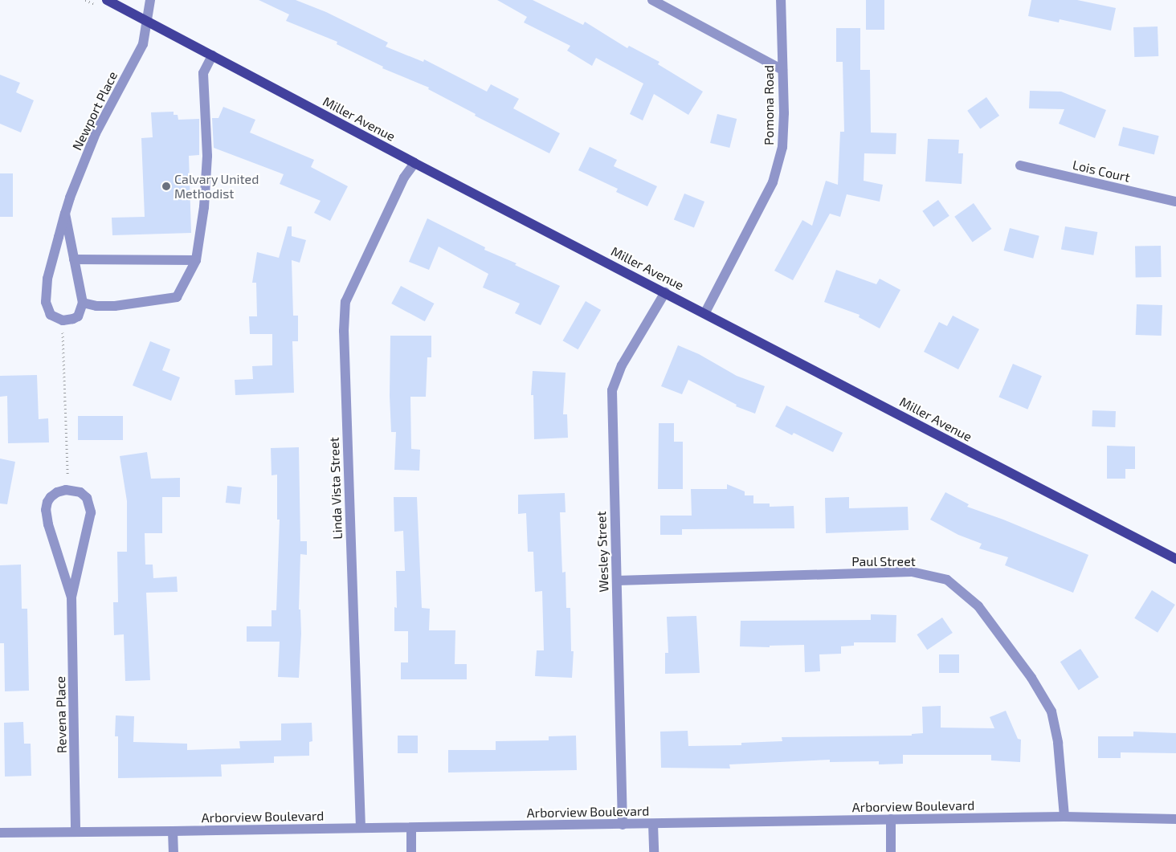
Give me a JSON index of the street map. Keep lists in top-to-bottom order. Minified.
{"streets":{"main road":["Miller Avenue"],"street":["Pomona Road","Newport Place","Lois Court","Linda Vista Street","Wesley Street","Paul Street","Revena Place","Arborview Boulevard"]},"crossings":[["Pomona Road","Miller Avenue"],["Newport Place","Miller Avenue"],["Miller Avenue","Linda Vista Street"],["Miller Avenue","Wesley Street"],["Linda Vista Street","Arborview Boulevard"],["Wesley Street","Paul Street"],["Wesley Street","Arborview Boulevard"],["Paul Street","Arborview Boulevard"],["Revena Place","Arborview Boulevard"]],"places":["Calvary United Methodist"]}
